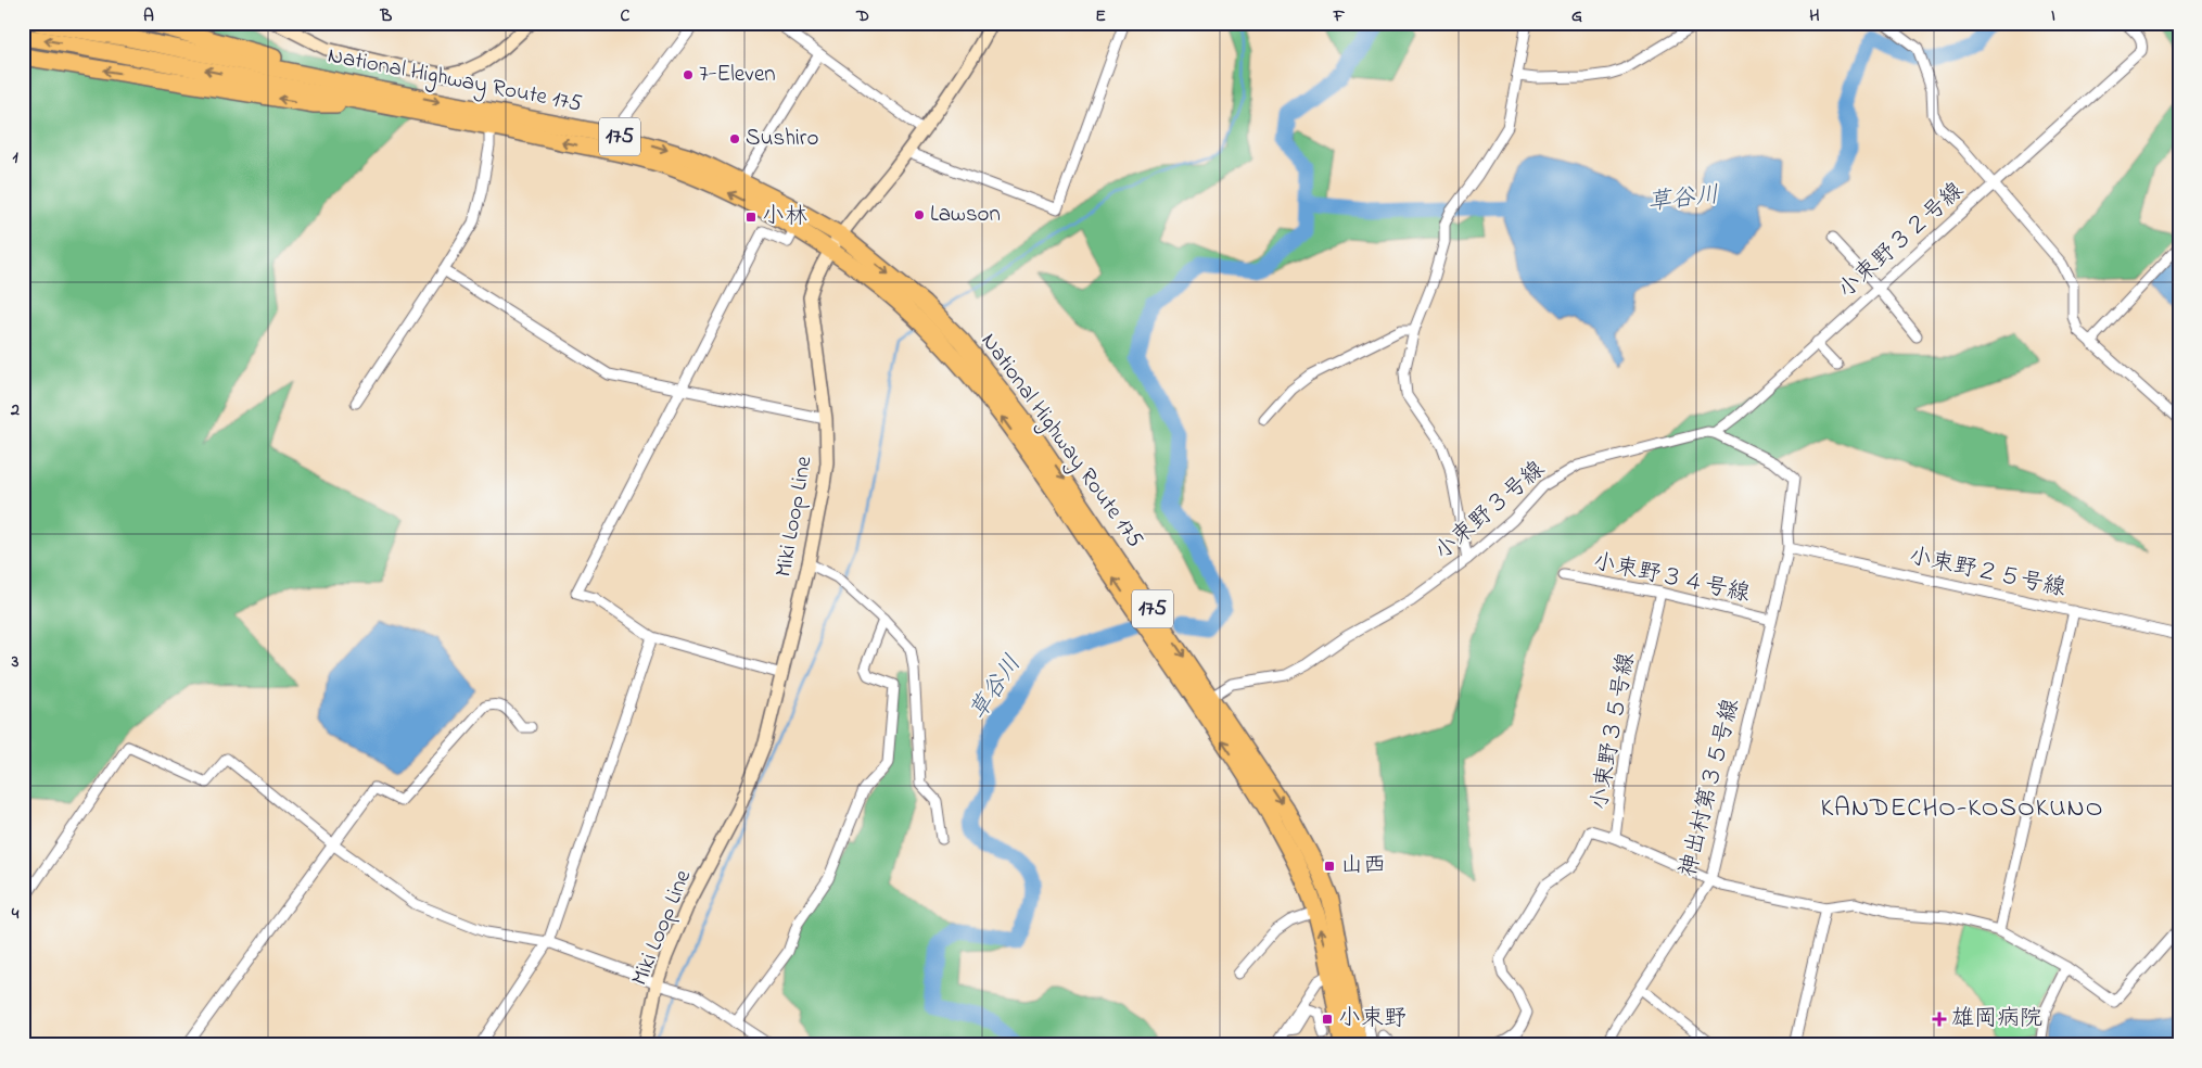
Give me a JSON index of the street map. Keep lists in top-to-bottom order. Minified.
{"streets":{"highway":["National Highway Route 175","175"],"main road":["Miki Loop Line"],"street":["小束野３２号線","小束野３号線","小束野２５号線","小束野３４号線","小束野３５号線","神出村第３５号線"]},"crossings":[["National Highway Route 175","小束野３号線"],["National Highway Route 175","Miki Loop Line"],["小束野３２号線","小束野３号線"],["小束野２５号線","神出村第３５号線"],["小束野３４号線","小束野３５号線"],["小束野３４号線","神出村第３５号線"],["小束野３５号線","神出村第３５号線"]],"districts":["KANDECHO-KOSOKUNO"],"water":["草谷川"],"places":{"other":["7-Eleven","Sushiro","Lawson"],"transit":["小林","山西","小束野"],"health":["雄岡病院"]},"grid":{"columns":["A","B","C","D","E","F","G","H","I"],"rows":["1","2","3","4"]}}
